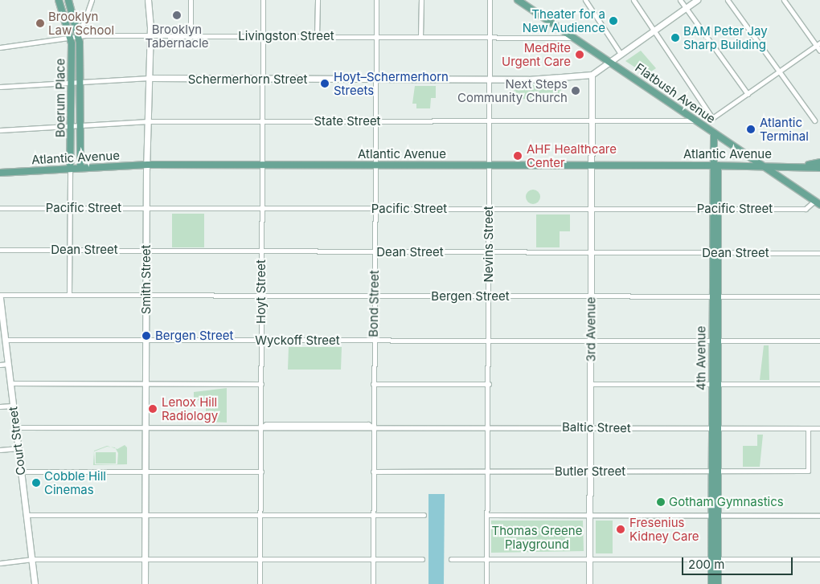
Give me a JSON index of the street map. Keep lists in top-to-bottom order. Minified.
{"streets":{"main road":["Schermerhorn Street","Flatbush Avenue","Boerum Place","Atlantic Avenue","Smith Street","3rd Avenue","4th Avenue","Court Street"],"street":["Livingston Street","State Street","Pacific Street","Nevins Street","Dean Street","Hoyt Street","Bergen Street","Bond Street","Wyckoff Street","Baltic Street","Butler Street"]},"crossings":[["Livingston Street","Flatbush Avenue"],["Livingston Street","Boerum Place"],["Livingston Street","Nevins Street"],["Livingston Street","Smith Street"],["Livingston Street","Hoyt Street"],["Livingston Street","Bond Street"],["Schermerhorn Street","Boerum Place"],["Schermerhorn Street","Nevins Street"],["Schermerhorn Street","Smith Street"],["Schermerhorn Street","Hoyt Street"],["Schermerhorn Street","Bond Street"],["Schermerhorn Street","3rd Avenue"],["Flatbush Avenue","State Street"],["Flatbush Avenue","Atlantic Avenue"],["Flatbush Avenue","Pacific Street"],["Flatbush Avenue","4th Avenue"],["Boerum Place","State Street"],["Boerum Place","Atlantic Avenue"],["Boerum Place","Pacific Street"],["Boerum Place","Dean Street"],["Boerum Place","Bergen Street"],["State Street","Nevins Street"],["State Street","Smith Street"],["State Street","Hoyt Street"],["State Street","Bond Street"],["State Street","3rd Avenue"],["Atlantic Avenue","Nevins Street"],["Atlantic Avenue","Smith Street"],["Atlantic Avenue","Hoyt Street"],["Atlantic Avenue","Bond Street"],["Atlantic Avenue","3rd Avenue"],["Atlantic Avenue","4th Avenue"],["Pacific Street","Nevins Street"],["Pacific Street","Smith Street"],["Pacific Street","Hoyt Street"],["Pacific Street","Bond Street"],["Pacific Street","3rd Avenue"],["Pacific Street","4th Avenue"],["Nevins Street","Dean Street"],["Nevins Street","Bergen Street"],["Nevins Street","Wyckoff Street"],["Nevins Street","Baltic Street"],["Nevins Street","Butler Street"],["Dean Street","Smith Street"],["Dean Street","Hoyt Street"],["Dean Street","Bond Street"],["Dean Street","3rd Avenue"],["Dean Street","4th Avenue"],["Smith Street","Bergen Street"],["Smith Street","Wyckoff Street"],["Smith Street","Baltic Street"],["Hoyt Street","Bergen Street"],["Hoyt Street","Wyckoff Street"],["Hoyt Street","Baltic Street"],["Bergen Street","Bond Street"],["Bergen Street","3rd Avenue"],["Bergen Street","4th Avenue"],["Bond Street","Wyckoff Street"],["Bond Street","Baltic Street"],["Bond Street","Butler Street"],["3rd Avenue","Wyckoff Street"],["3rd Avenue","Baltic Street"],["3rd Avenue","Butler Street"],["Wyckoff Street","4th Avenue"],["Wyckoff Street","Court Street"],["4th Avenue","Baltic Street"],["4th Avenue","Butler Street"],["Baltic Street","Court Street"],["Baltic Street","Butler Street"]],"parks":["Thomas Greene Playground"],"places":["Brooklyn Tabernacle","Theater for a New Audience","Brooklyn Law School","BAM Peter Jay Sharp Building","MedRite Urgent Care","Hoyt–Schermerhorn Streets","Next Steps Community Church","Atlantic Terminal","AHF Healthcare Center","Bergen Street","Lenox Hill Radiology","Cobble Hill Cinemas","Gotham Gymnastics","Fresenius Kidney Care"],"scale_bar":"200 m"}
